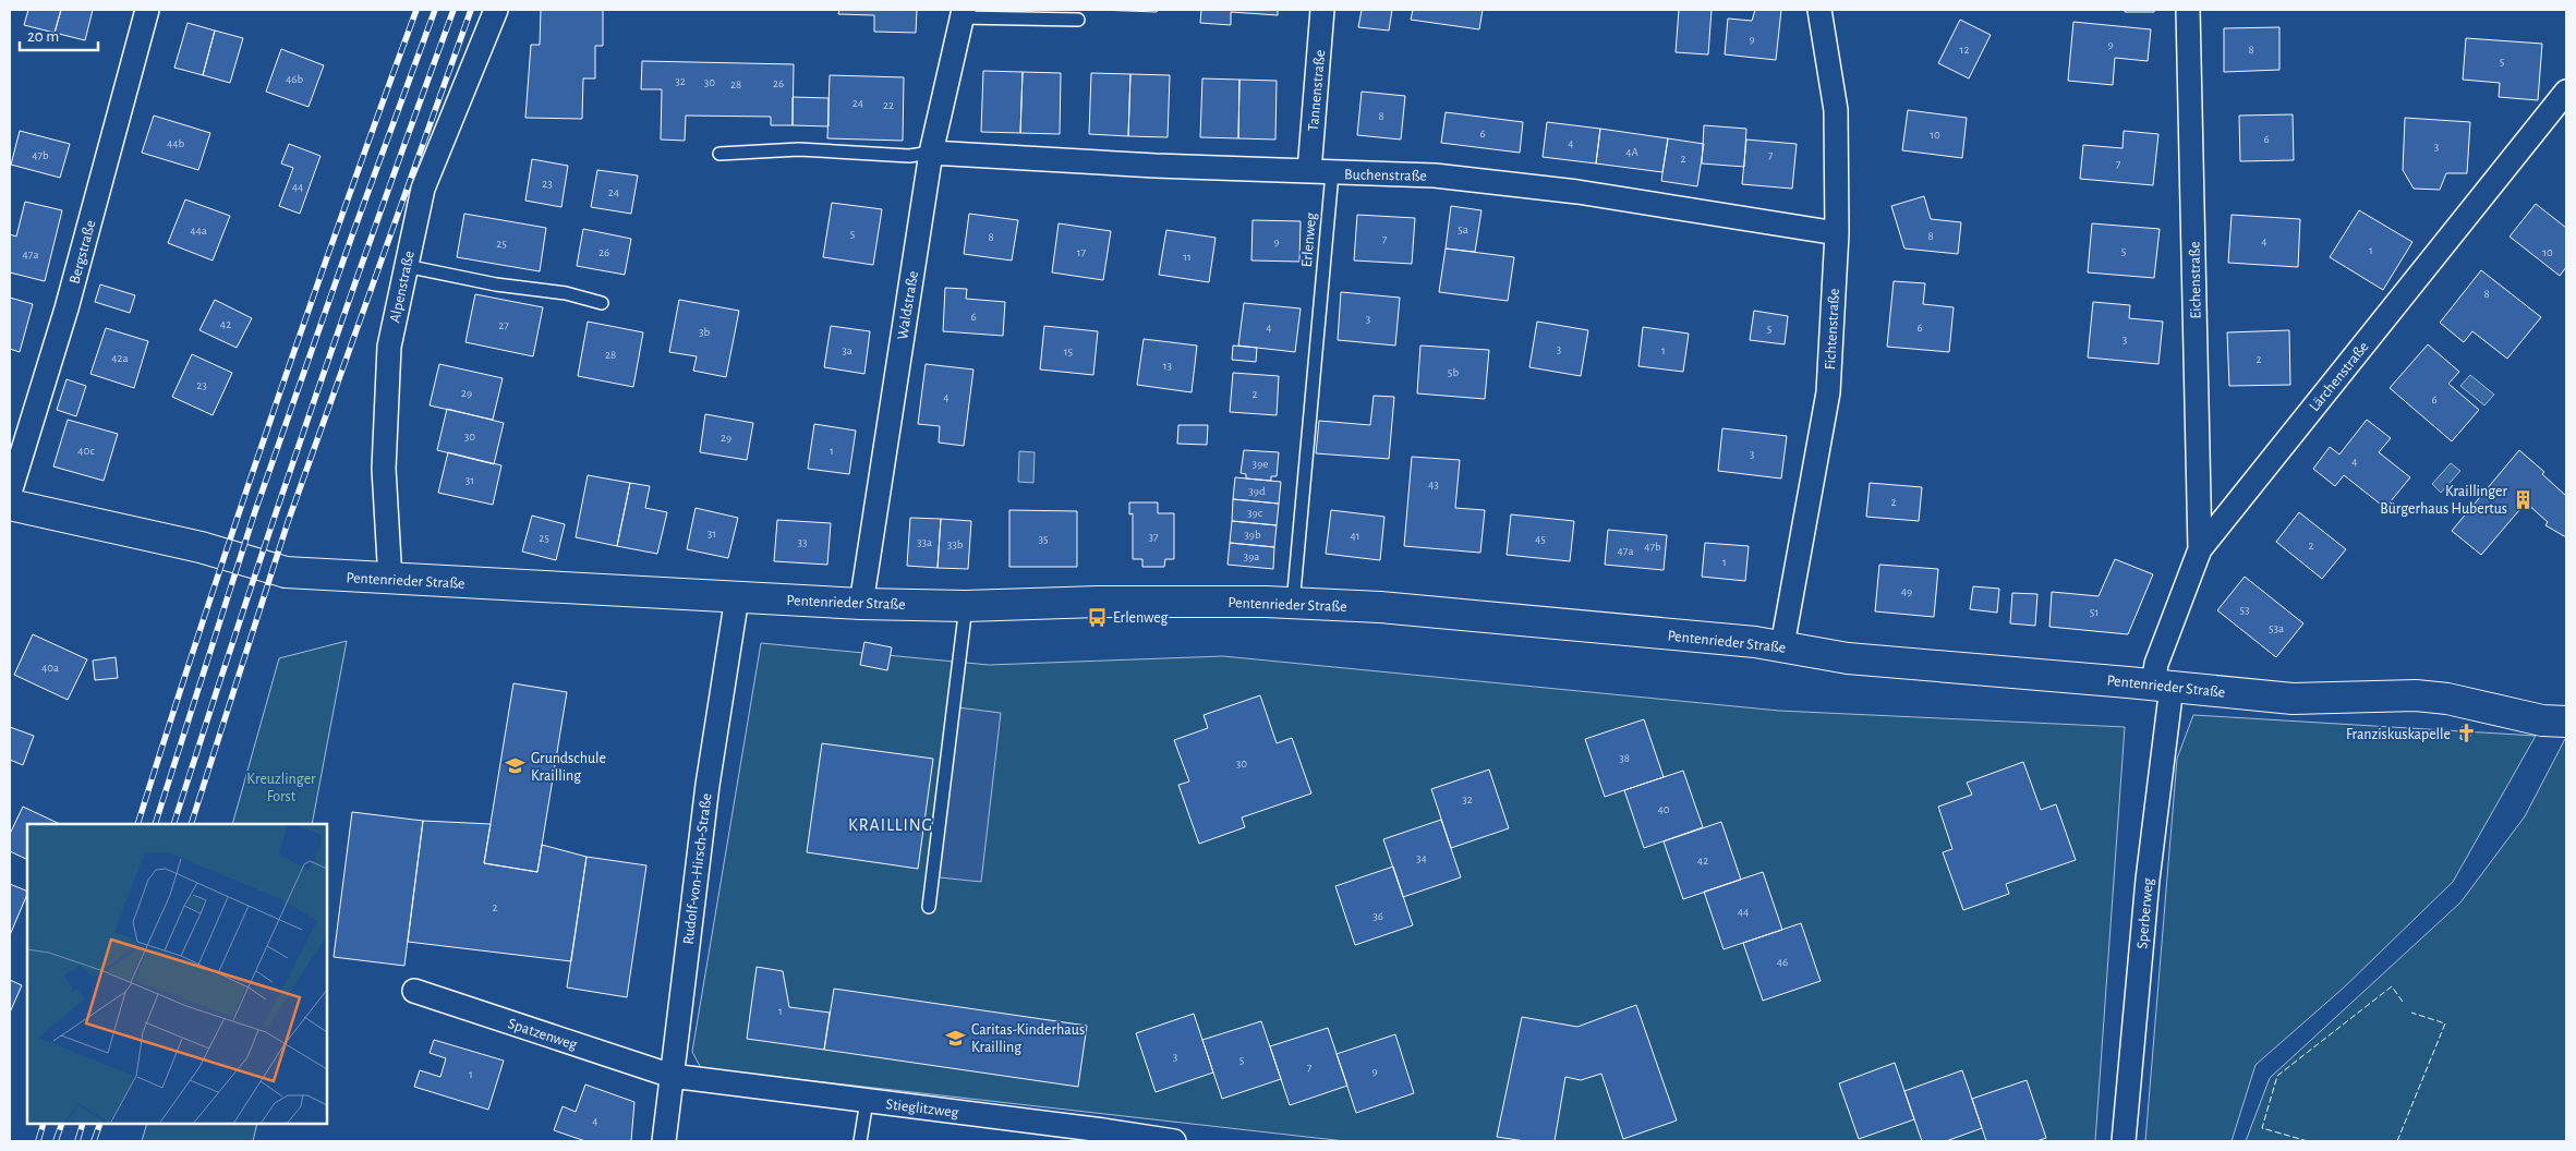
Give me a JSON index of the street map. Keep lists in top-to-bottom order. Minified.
{"streets":{"street":["Tannenstraße","Buchenstraße","Bergstraße","Eichenstraße","Alpenstraße","Waldstraße","Fichtenstraße","Lärchenstraße","Pentenrieder Straße","Rudolf-von-Hirsch-Straße","Sperberweg","Spatzenweg","Stieglitzweg"],"lane":["Erlenweg"]},"crossings":[["Tannenstraße","Buchenstraße"],["Buchenstraße","Erlenweg"],["Buchenstraße","Waldstraße"],["Buchenstraße","Fichtenstraße"],["Erlenweg","Pentenrieder Straße"],["Eichenstraße","Lärchenstraße"],["Alpenstraße","Pentenrieder Straße"],["Waldstraße","Pentenrieder Straße"],["Fichtenstraße","Pentenrieder Straße"],["Lärchenstraße","Pentenrieder Straße"],["Lärchenstraße","Sperberweg"],["Pentenrieder Straße","Rudolf-von-Hirsch-Straße"],["Pentenrieder Straße","Sperberweg"],["Rudolf-von-Hirsch-Straße","Spatzenweg"],["Rudolf-von-Hirsch-Straße","Stieglitzweg"],["Spatzenweg","Stieglitzweg"]],"districts":["KRAILLING"],"parks":["Kreuzlinger Forst"],"places":{"building":["Kraillinger Bürgerhaus Hubertus"],"bus stop":["Erlenweg"],"church":["Franziskuskapelle"],"school or university":["Grundschule Krailling","Caritas-Kinderhaus Krailling"]},"house_numbers":["9","9","12","8","5","46b","32","30","26","28","24","22","8","6","10","6","44b","4","3","4A","47b","7","2","7","23","44","24","5a","44a","5","8","8","7","9","4","25","1","5","26","17","10","47a","11","8","6","3","42","27","4","6","5","3b","3","3","3a","1","15","28","42a","2","13","5b","23","29","2","4","6","30","29","40c","1","3","4","39e","31","43","39d","2","39c","31","39b","41","37","25","35","45","33","33a","33b","2","47b","47a","39a","1","49","53","51","53a","40a","38","30","32","40","34","42","2","44","36","46","1","3","5","7","9","1","4"],"scale_bar":"20 m"}
